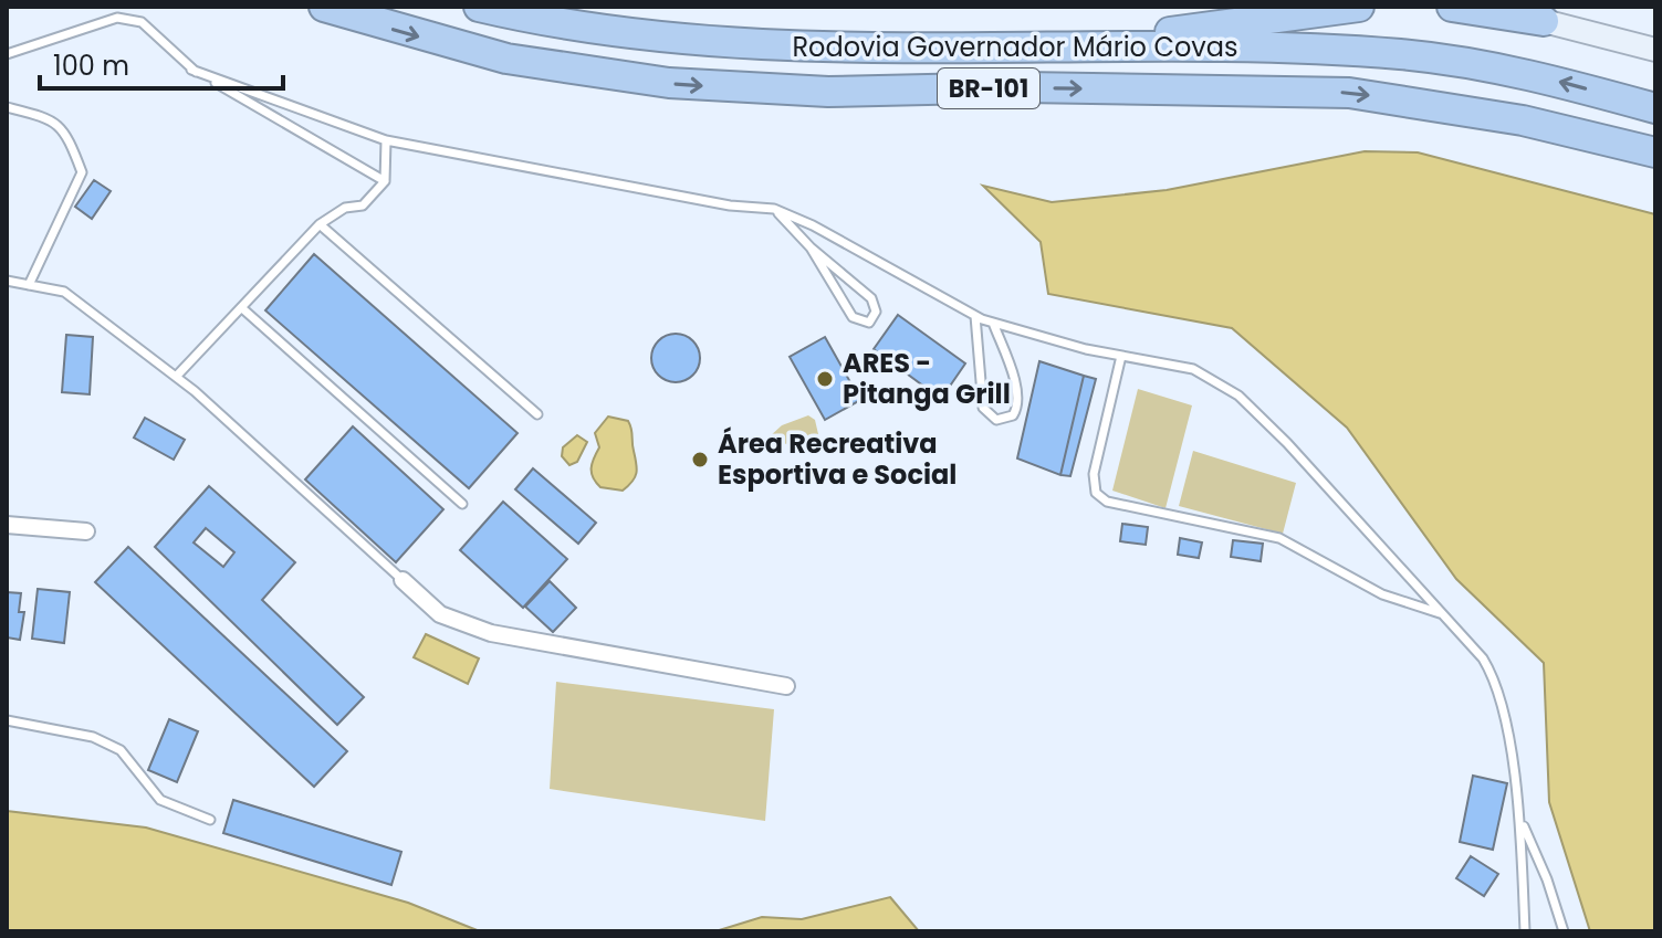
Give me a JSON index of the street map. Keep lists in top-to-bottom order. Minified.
{"streets":{"highway":["Rodovia Governador Mário Covas","BR-101"]},"places":["ARES - Pitanga Grill","Área Recreativa Esportiva e Social"],"scale_bar":"100 m"}
